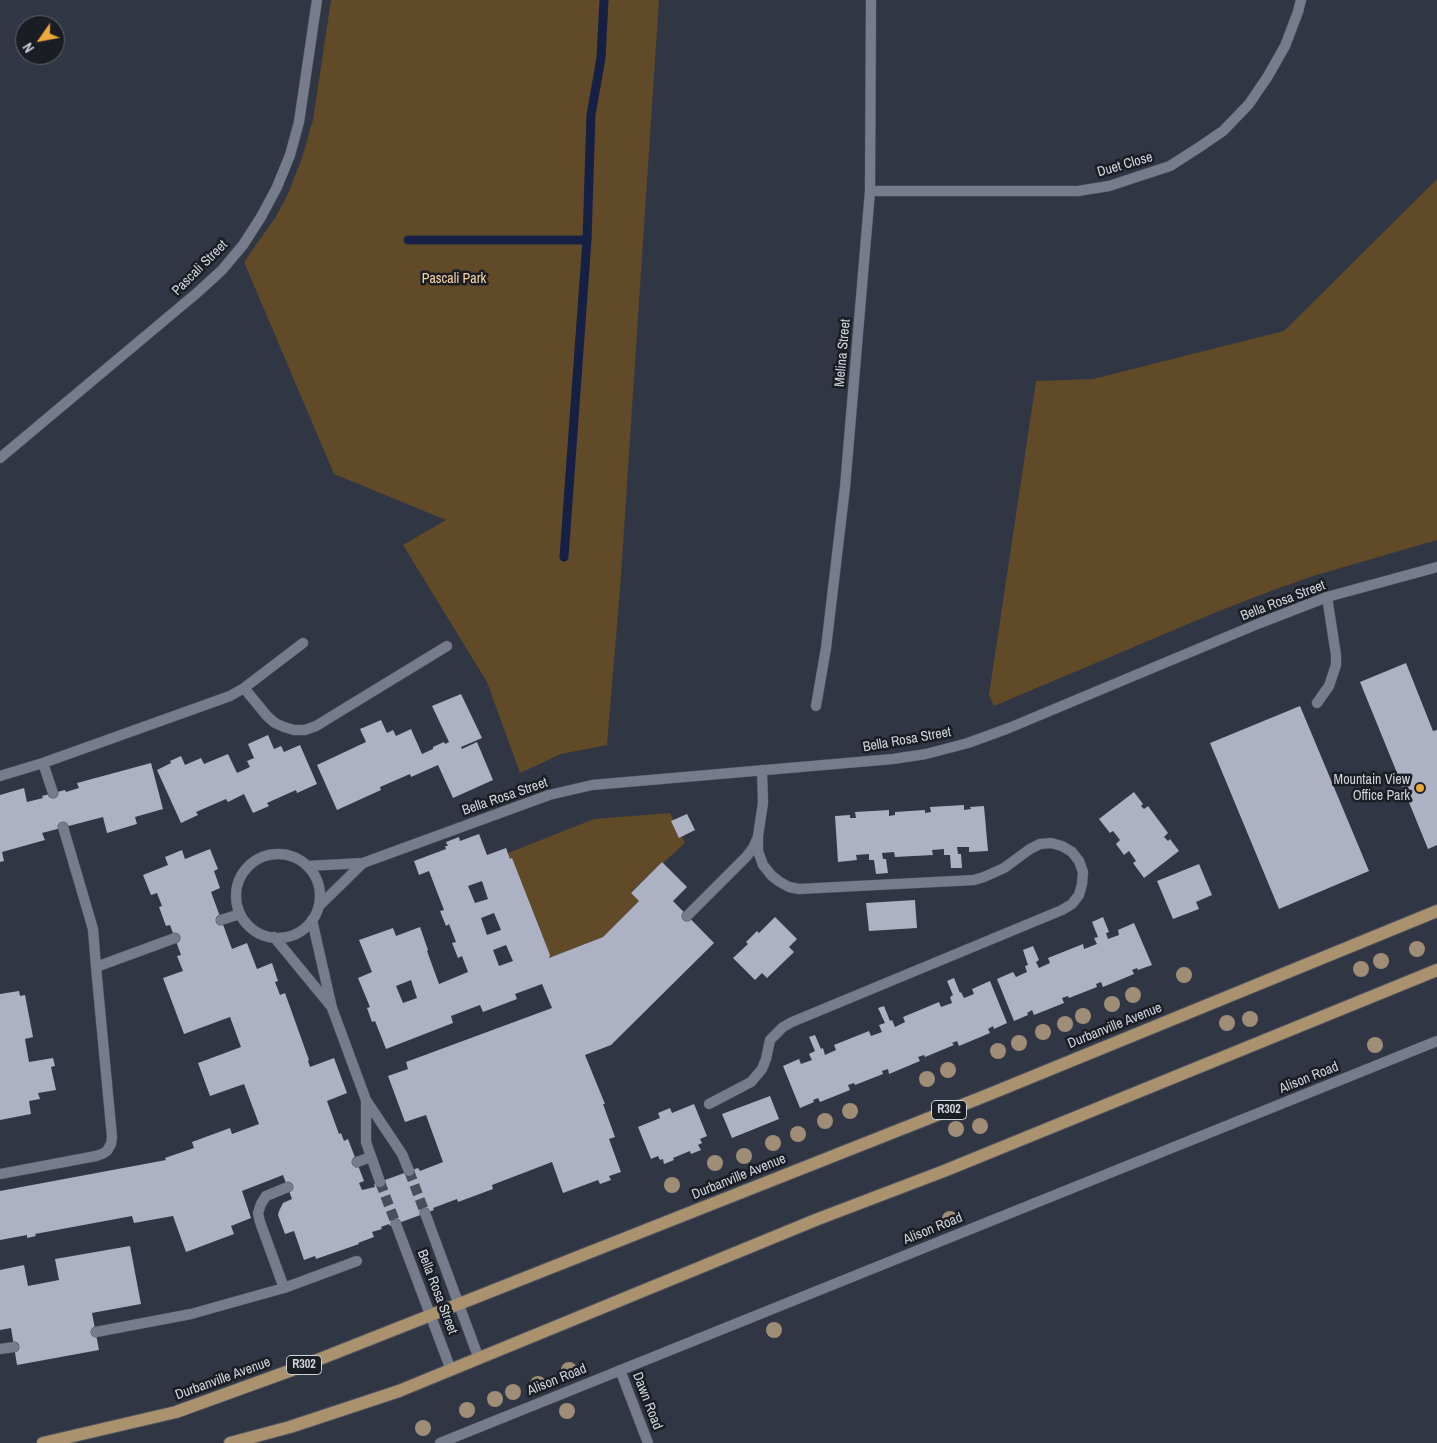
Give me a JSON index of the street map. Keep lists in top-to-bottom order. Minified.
{"streets":{"main road":["Durbanville Avenue","R302"],"street":["Duet Close","Pascali Street","Melina Street","Bella Rosa Street","Alison Road","Dawn Road"]},"crossings":[["Duet Close","Melina Street"],["Bella Rosa Street","Durbanville Avenue"],["Alison Road","Dawn Road"]],"parks":["Pascali Park"],"places":["Mountain View Office Park"],"north":"bottom left"}
